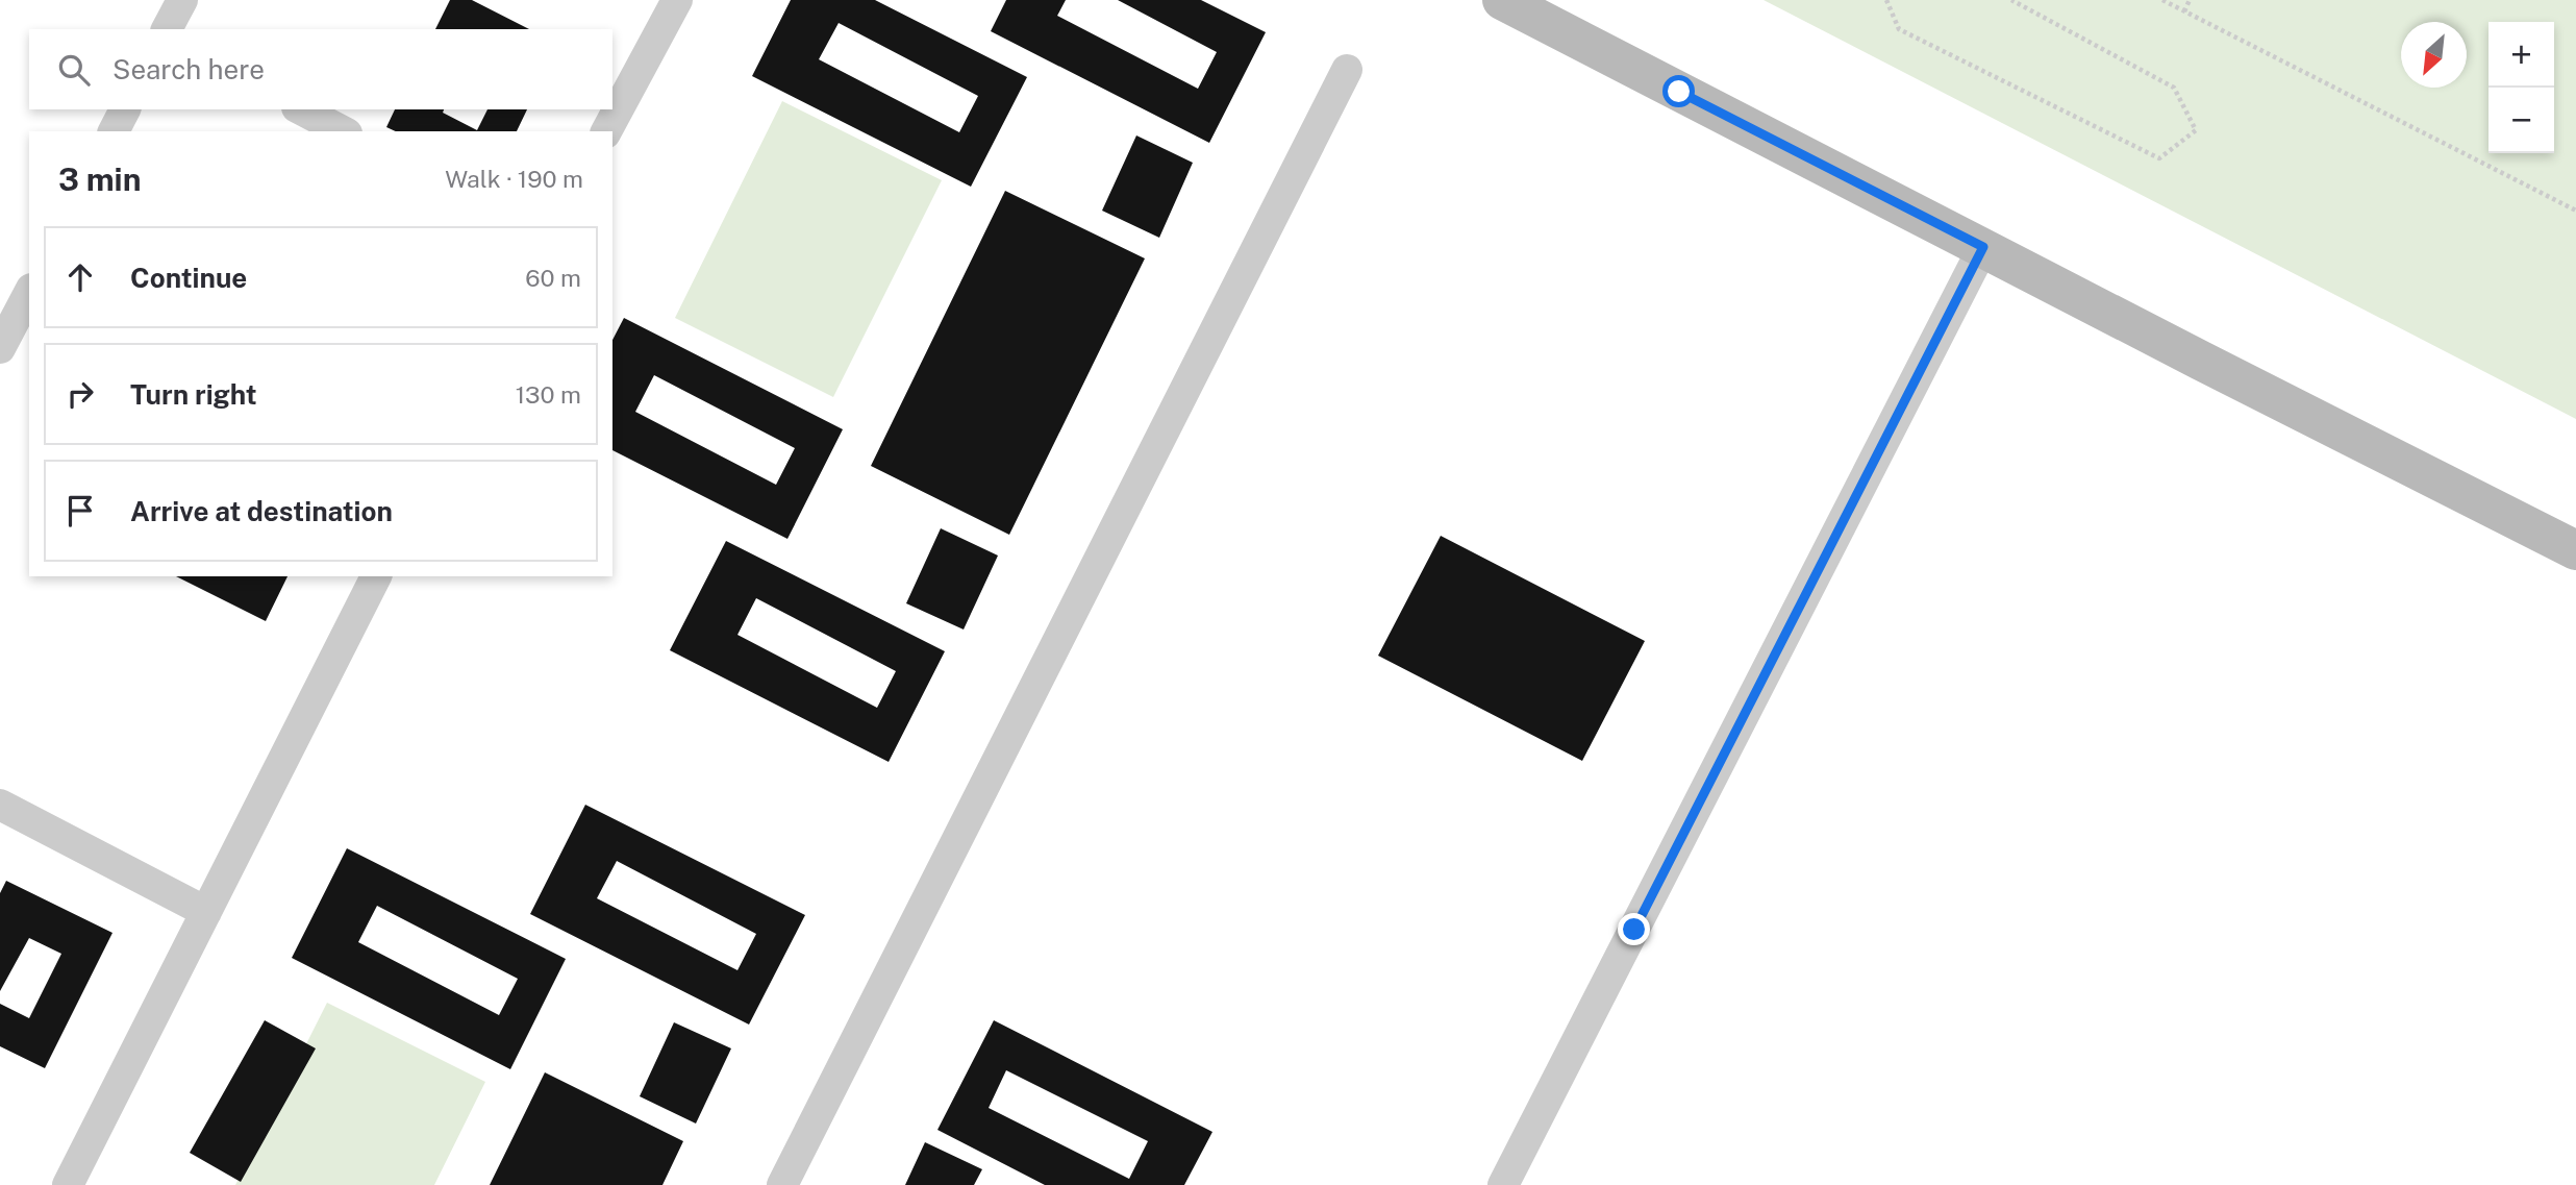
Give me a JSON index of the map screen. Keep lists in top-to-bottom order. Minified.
{"north":"bottom left","page":{"map_buttons":["+","−"],"search":"Search here","heading":["3 min","Walk · 190 m"],"list":[["Continue","60 m"],["Turn right","130 m"],"Arrive at destination"]}}
